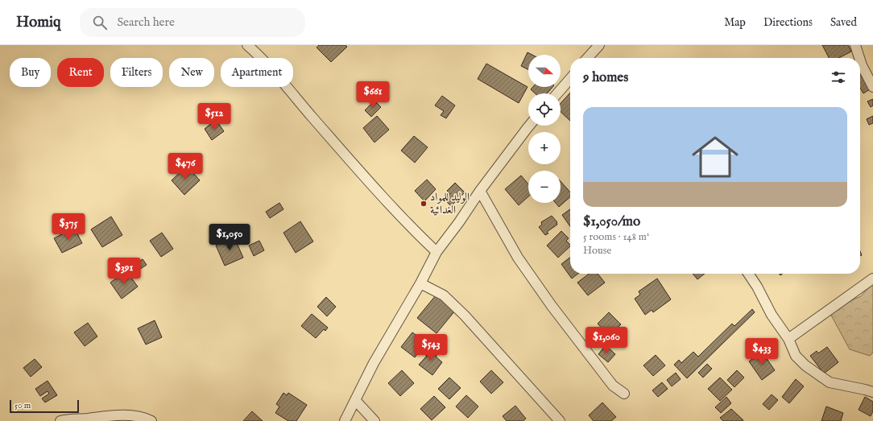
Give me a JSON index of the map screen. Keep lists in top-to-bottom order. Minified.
{"places":["الوليد للمواد الغدائية"],"scale_bar":"50 m","north":"right","page":{"header":"Homiq","search":"Search here","nav":["Map","Directions","Saved"],"map_buttons":["+","−"],"chip":["Buy","Rent","Filters","New","Apartment"],"heading":"9 homes","price":["$661","$512","$476","$375","$1,050","$391","$1,060","$543","$433"],"list":[{"name":"$1,050/mo","note":"5 rooms · 148 m² · House"}],"scale":"50 m"}}
